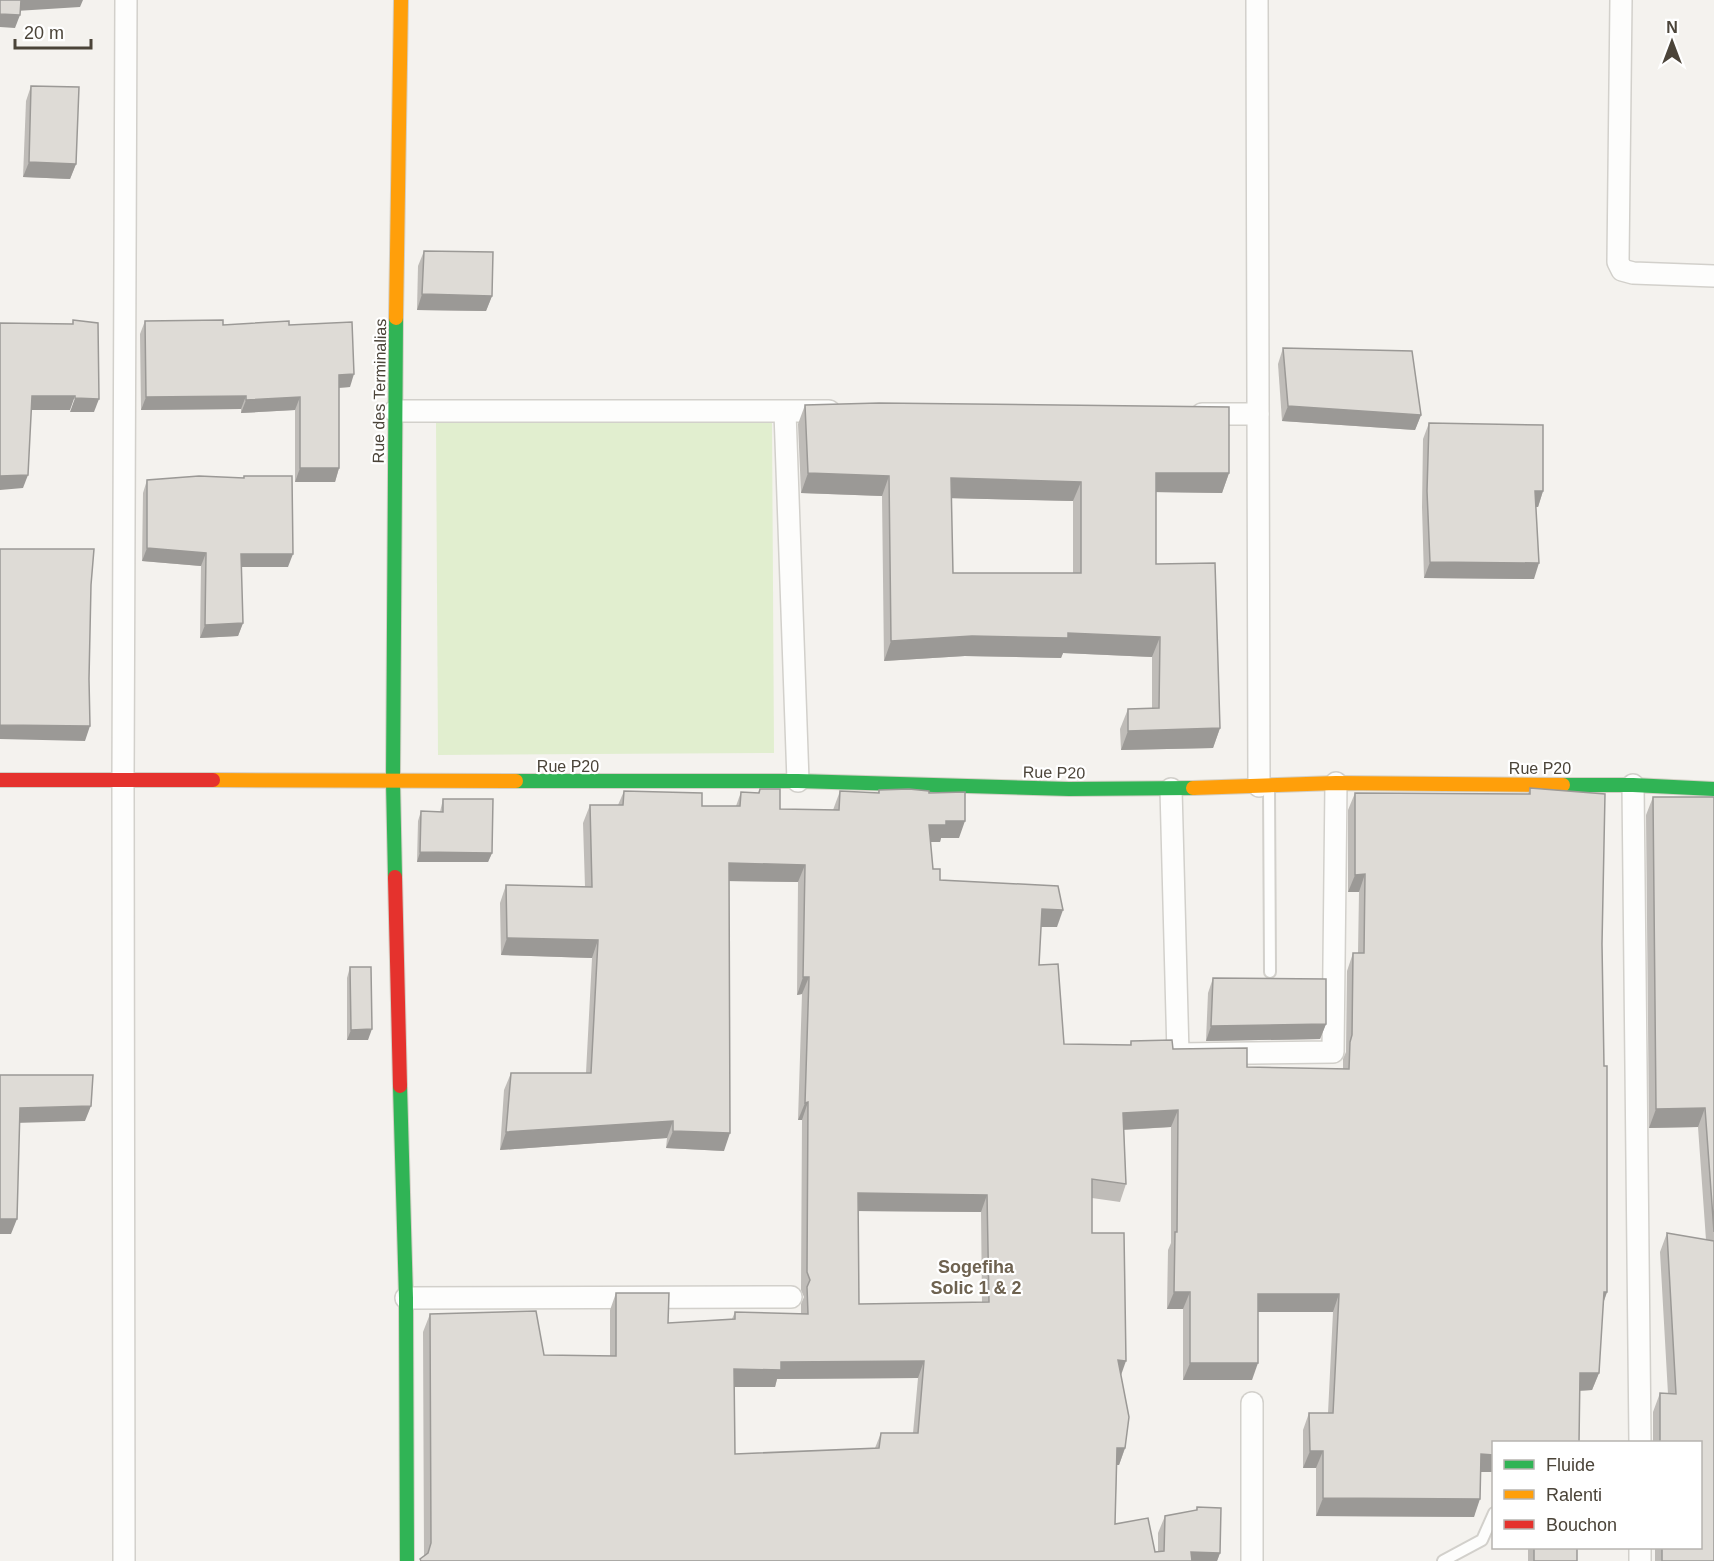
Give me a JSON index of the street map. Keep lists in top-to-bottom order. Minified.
{"streets":{"street":["Rue des Terminalias","Rue P20"]},"crossings":[["Rue des Terminalias","Rue P20"]],"districts":["Sogefiha Solic 1 & 2"],"legend":["Fluide","Ralenti","Bouchon"],"scale_bar":"20 m","north":"top"}
